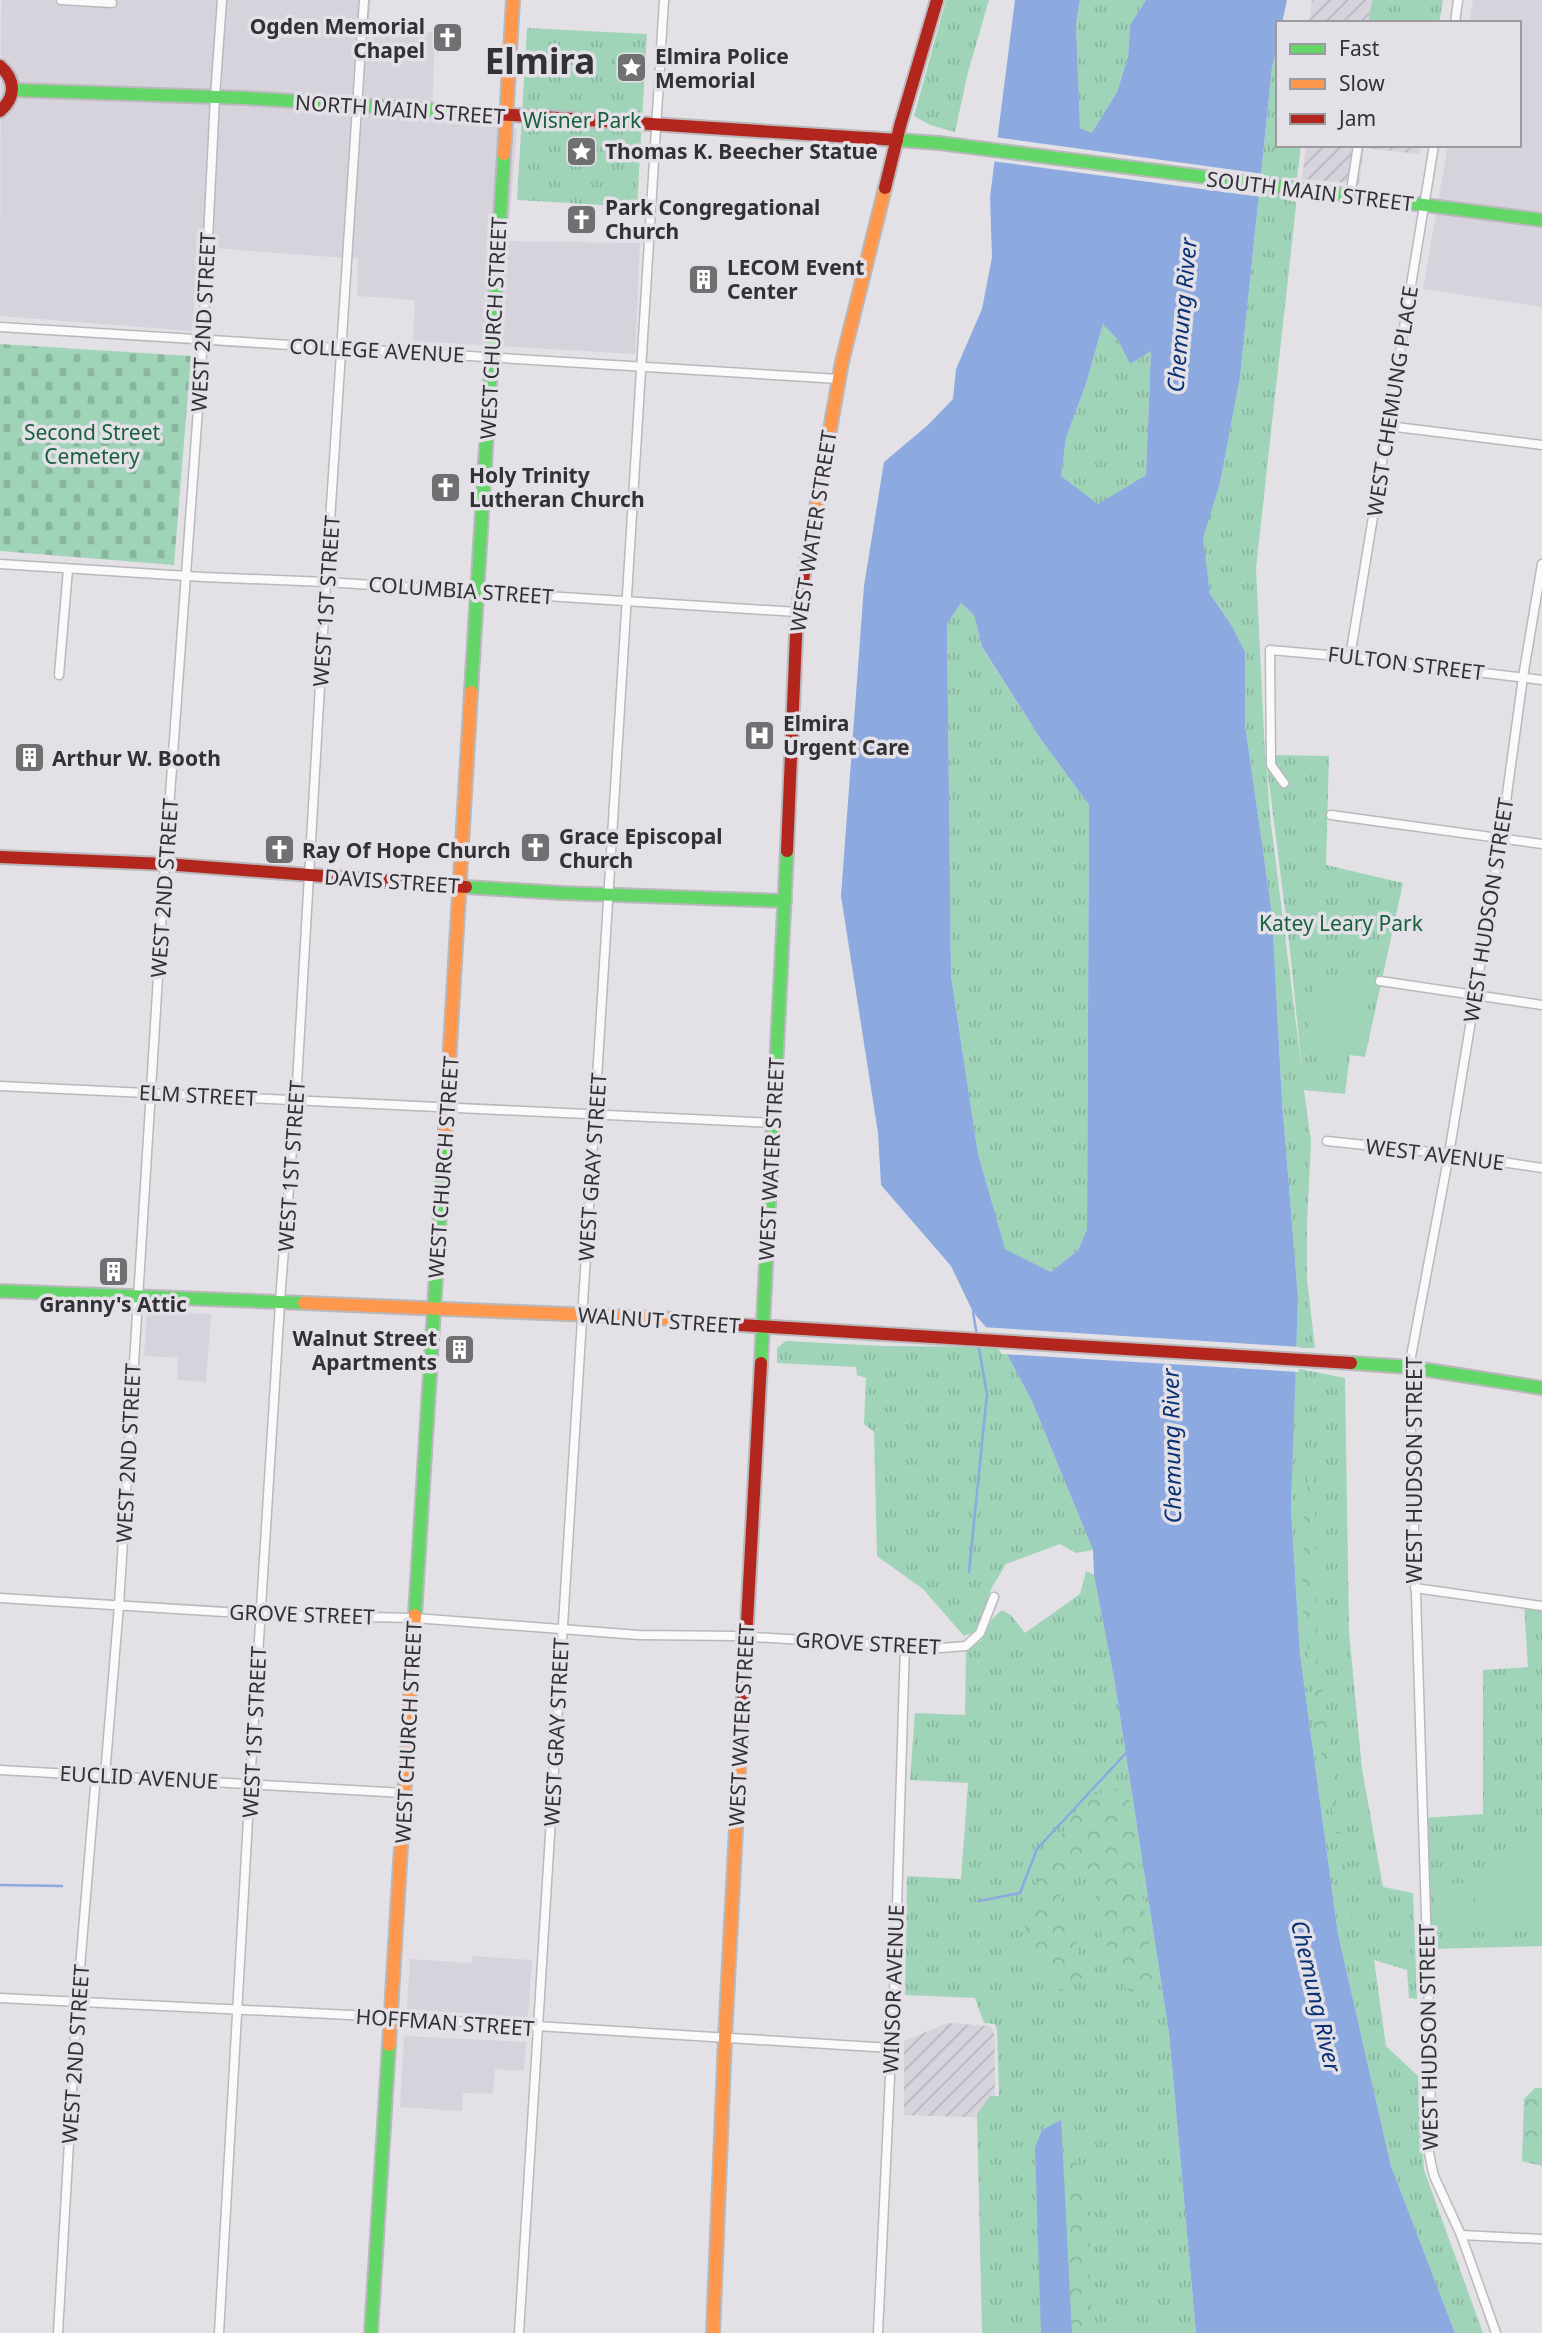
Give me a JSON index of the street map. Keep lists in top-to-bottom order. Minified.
{"streets":{"main road":["NORTH MAIN STREET","SOUTH MAIN STREET","WEST CHURCH STREET","WEST WATER STREET","DAVIS STREET","WALNUT STREET"],"street":["WEST 2ND STREET","COLLEGE AVENUE","WEST CHEMUNG PLACE","COLUMBIA STREET","WEST 1ST STREET","FULTON STREET","WEST HUDSON STREET","ELM STREET","WEST AVENUE","WEST GRAY STREET","GROVE STREET","EUCLID AVENUE","WINSOR AVENUE","HOFFMAN STREET"]},"crossings":[["NORTH MAIN STREET","SOUTH MAIN STREET"],["NORTH MAIN STREET","WEST 2ND STREET"],["NORTH MAIN STREET","WEST CHURCH STREET"],["NORTH MAIN STREET","WEST WATER STREET"],["NORTH MAIN STREET","WEST 1ST STREET"],["NORTH MAIN STREET","WEST GRAY STREET"],["SOUTH MAIN STREET","WEST CHEMUNG PLACE"],["WEST 2ND STREET","COLLEGE AVENUE"],["WEST 2ND STREET","COLUMBIA STREET"],["WEST 2ND STREET","DAVIS STREET"],["WEST 2ND STREET","ELM STREET"],["WEST 2ND STREET","WALNUT STREET"],["WEST 2ND STREET","GROVE STREET"],["WEST 2ND STREET","EUCLID AVENUE"],["WEST 2ND STREET","HOFFMAN STREET"],["WEST CHURCH STREET","COLLEGE AVENUE"],["WEST CHURCH STREET","COLUMBIA STREET"],["WEST CHURCH STREET","DAVIS STREET"],["WEST CHURCH STREET","ELM STREET"],["WEST CHURCH STREET","WALNUT STREET"],["WEST CHURCH STREET","GROVE STREET"],["WEST CHURCH STREET","EUCLID AVENUE"],["WEST CHURCH STREET","HOFFMAN STREET"],["COLLEGE AVENUE","WEST WATER STREET"],["COLLEGE AVENUE","WEST 1ST STREET"],["COLLEGE AVENUE","WEST GRAY STREET"],["WEST CHEMUNG PLACE","FULTON STREET"],["WEST WATER STREET","COLUMBIA STREET"],["WEST WATER STREET","DAVIS STREET"],["WEST WATER STREET","ELM STREET"],["WEST WATER STREET","WALNUT STREET"],["WEST WATER STREET","GROVE STREET"],["WEST WATER STREET","HOFFMAN STREET"],["COLUMBIA STREET","WEST 1ST STREET"],["COLUMBIA STREET","WEST GRAY STREET"],["WEST 1ST STREET","DAVIS STREET"],["WEST 1ST STREET","ELM STREET"],["WEST 1ST STREET","WALNUT STREET"],["WEST 1ST STREET","GROVE STREET"],["WEST 1ST STREET","EUCLID AVENUE"],["WEST 1ST STREET","HOFFMAN STREET"],["FULTON STREET","WEST HUDSON STREET"],["DAVIS STREET","WEST GRAY STREET"],["WEST HUDSON STREET","WEST AVENUE"],["WEST HUDSON STREET","WALNUT STREET"],["ELM STREET","WEST GRAY STREET"],["WEST GRAY STREET","WALNUT STREET"],["WEST GRAY STREET","GROVE STREET"],["WEST GRAY STREET","HOFFMAN STREET"],["GROVE STREET","WINSOR AVENUE"],["WINSOR AVENUE","HOFFMAN STREET"]],"districts":["Elmira"],"water":["Chemung River"],"parks":["Wisner Park","Second Street Cemetery","Katey Leary Park"],"places":{"church":["Ogden Memorial Chapel","Park Congregational Church","Holy Trinity Lutheran Church","Grace Episcopal Church","Ray Of Hope Church"],"place":["Elmira Police Memorial","Thomas K. Beecher Statue"],"building":["LECOM Event Center","Arthur W. Booth","Granny's Attic","Walnut Street Apartments"],"hospital":["Elmira Urgent Care"]},"legend":["Fast","Slow","Jam"]}
